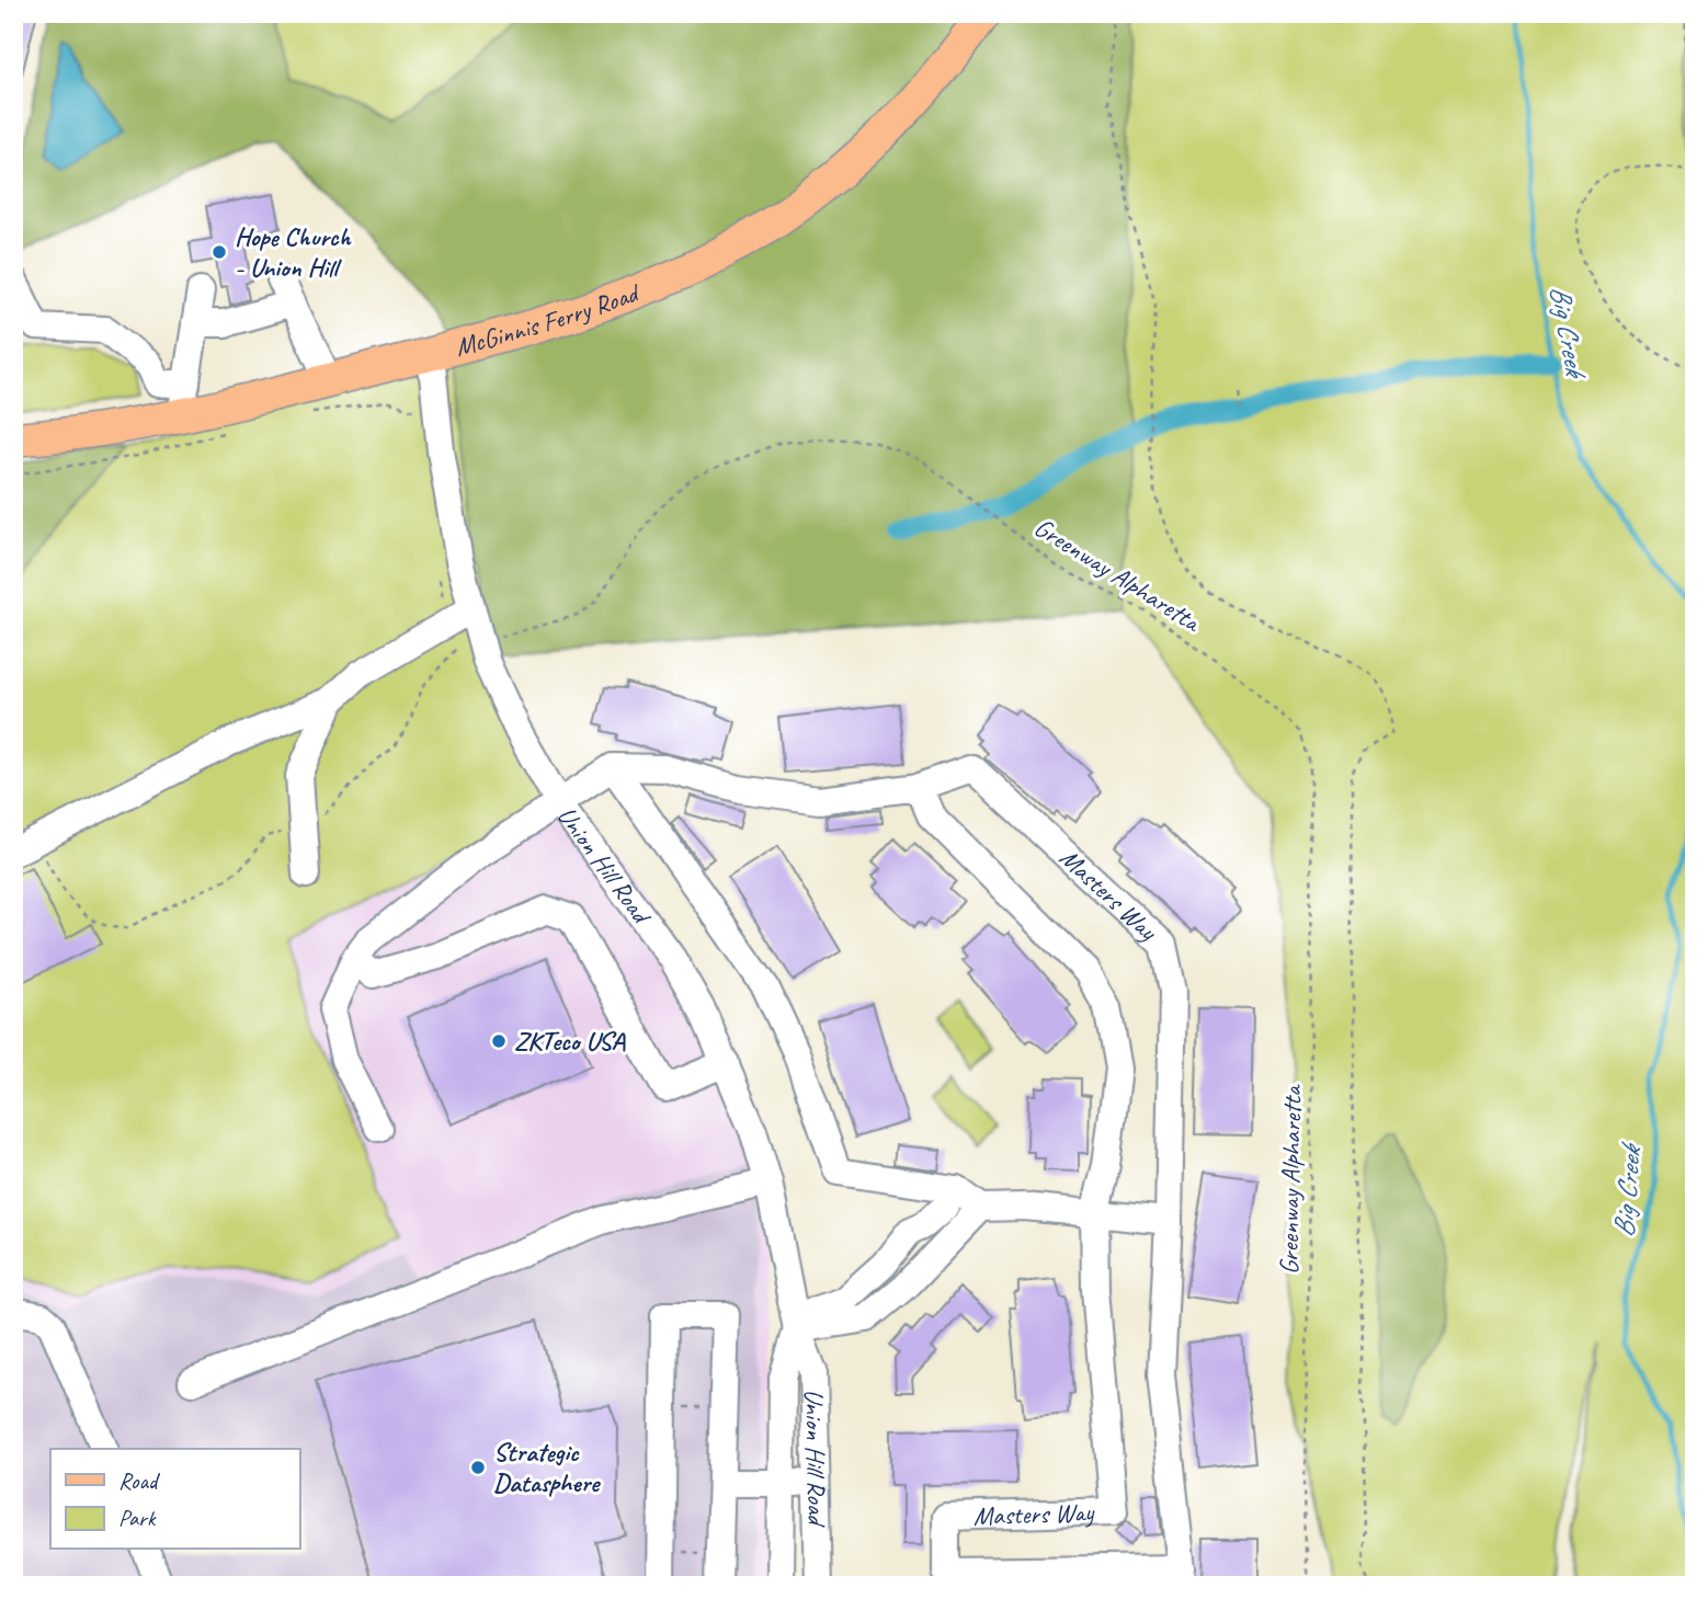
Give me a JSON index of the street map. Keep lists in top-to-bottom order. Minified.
{"streets":{"main road":["McGinnis Ferry Road"],"street":["Union Hill Road","Masters Way"],"path":["Greenway Alpharetta"]},"crossings":[["McGinnis Ferry Road","Union Hill Road"]],"water":["Big Creek"],"places":["Hope Church - Union Hill","ZKTeco USA","Strategic Datasphere"],"legend":["Road","Park"]}
